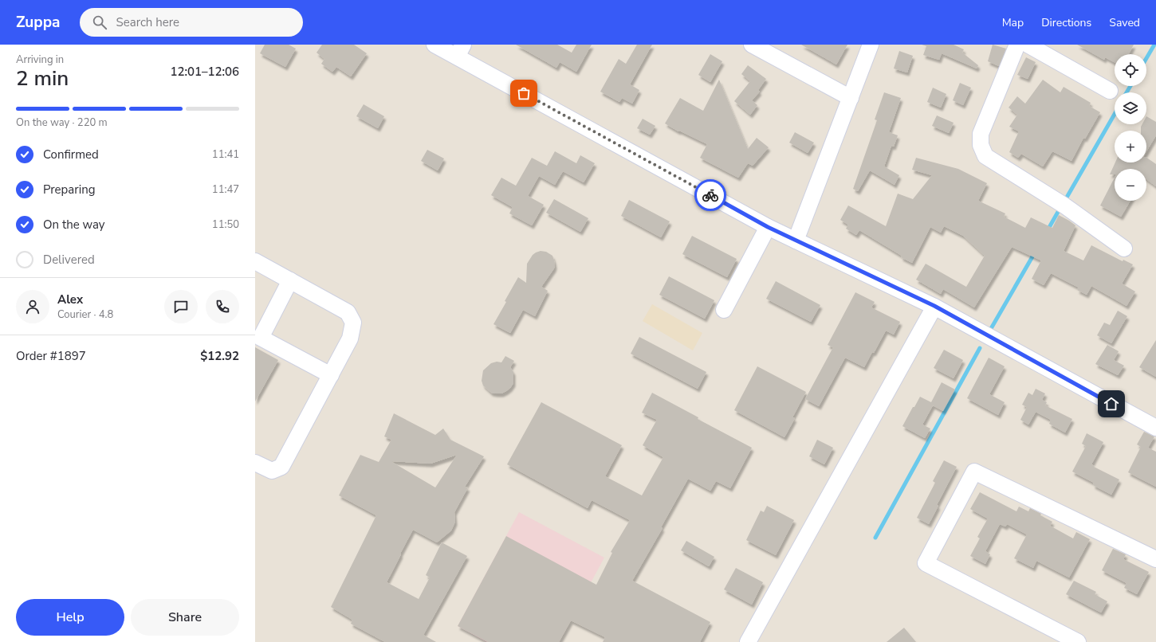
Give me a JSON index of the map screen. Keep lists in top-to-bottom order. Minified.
{"page":{"header":"Zuppa","search":"Search here","nav":["Map","Directions","Saved"],"heading":["2 min","Arriving in","12:01–12:06"],"panel":["Alex","Courier · 4.8","Order #1897","$12.92"],"map_buttons":["+","−"],"bar":"On the way · 220 m","list":[["Confirmed","11:41"],["Preparing","11:47"],["On the way","11:50"],"Delivered"],"buttons":["Help","Share"]}}
